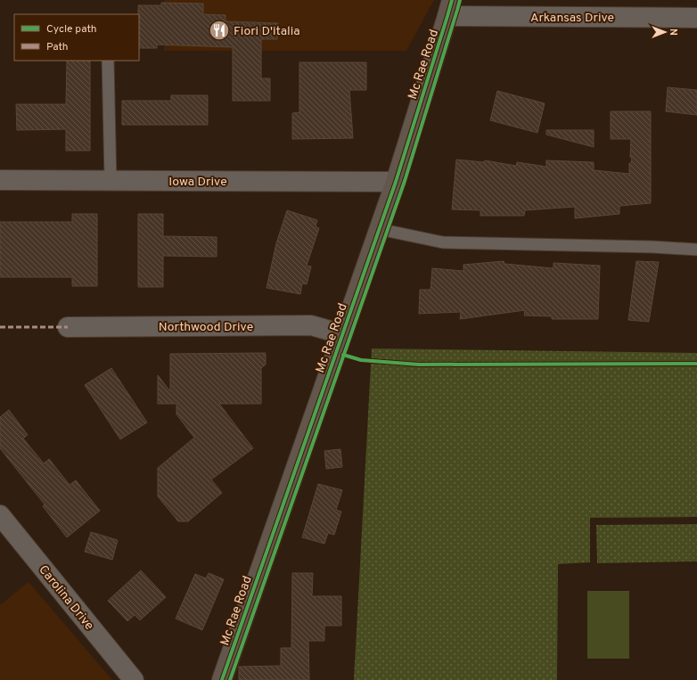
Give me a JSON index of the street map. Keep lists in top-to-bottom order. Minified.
{"streets":{"street":["Arkansas Drive","Mc Rae Road","Iowa Drive","Northwood Drive","Carolina Drive"]},"crossings":[["Arkansas Drive","Mc Rae Road"],["Mc Rae Road","Iowa Drive"],["Mc Rae Road","Northwood Drive"]],"places":{"restaurant":["Fiori D'italia"]},"legend":["Cycle path","Path"],"north":"right"}
